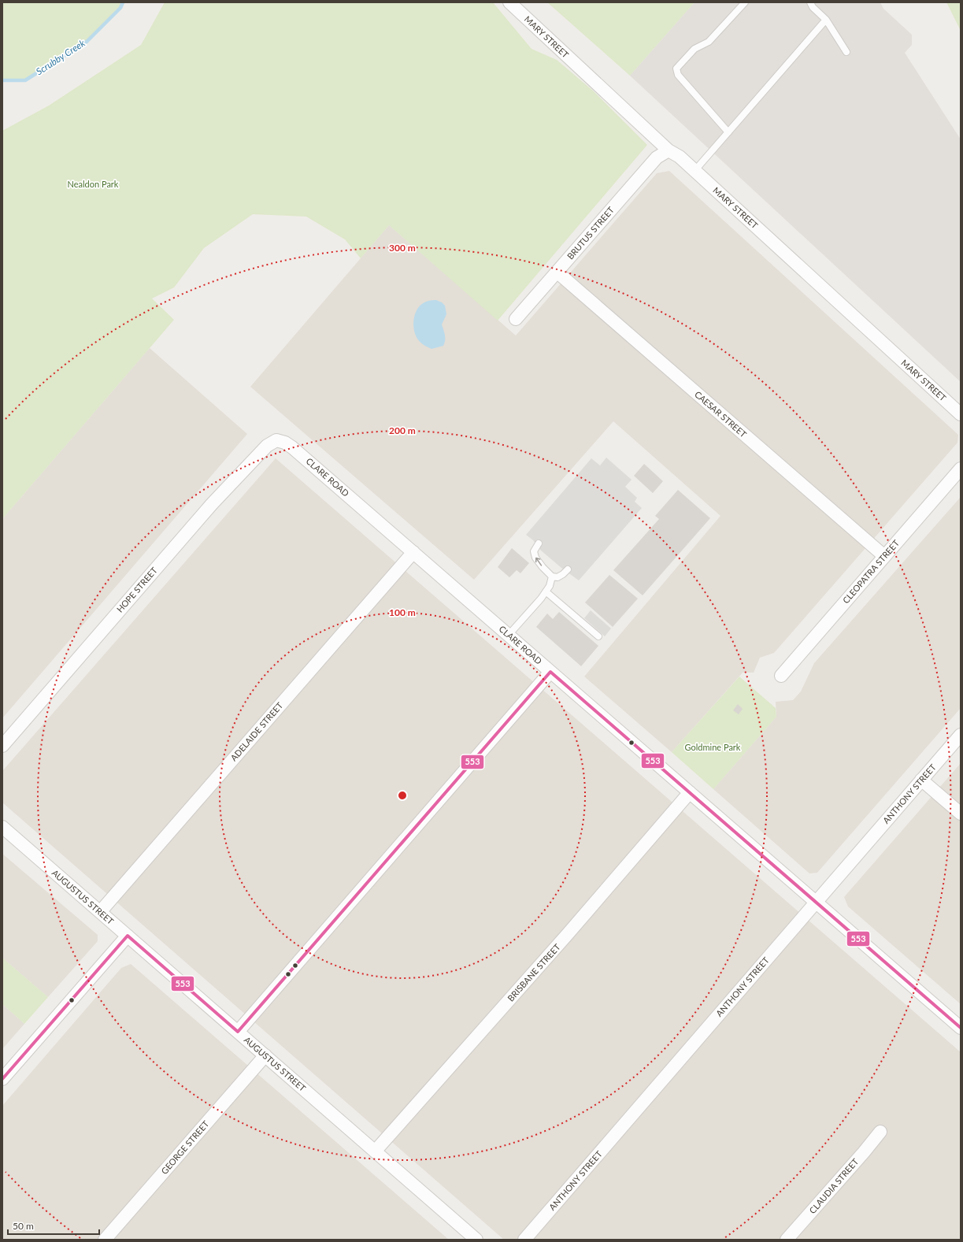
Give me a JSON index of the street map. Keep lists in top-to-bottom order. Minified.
{"streets":{"street":["MARY STREET","BRUTUS STREET","CAESAR STREET","CLARE ROAD","CLEOPATRA STREET","HOPE STREET","ADELAIDE STREET","ANTHONY STREET","AUGUSTUS STREET","BRISBANE STREET","GEORGE STREET","CLAUDIA STREET"]},"crossings":[["MARY STREET","BRUTUS STREET"],["BRUTUS STREET","CAESAR STREET"],["CAESAR STREET","CLEOPATRA STREET"],["CLARE ROAD","HOPE STREET"],["CLARE ROAD","ADELAIDE STREET"],["CLARE ROAD","ANTHONY STREET"],["CLARE ROAD","BRISBANE STREET"],["ADELAIDE STREET","AUGUSTUS STREET"],["AUGUSTUS STREET","BRISBANE STREET"],["AUGUSTUS STREET","GEORGE STREET"]],"water":["Scrubby Creek"],"parks":["Nealdon Park","Goldmine Park"],"lines":["transit line 553"],"scale_bar":"50 m","rings":["300 m","200 m","100 m"]}
